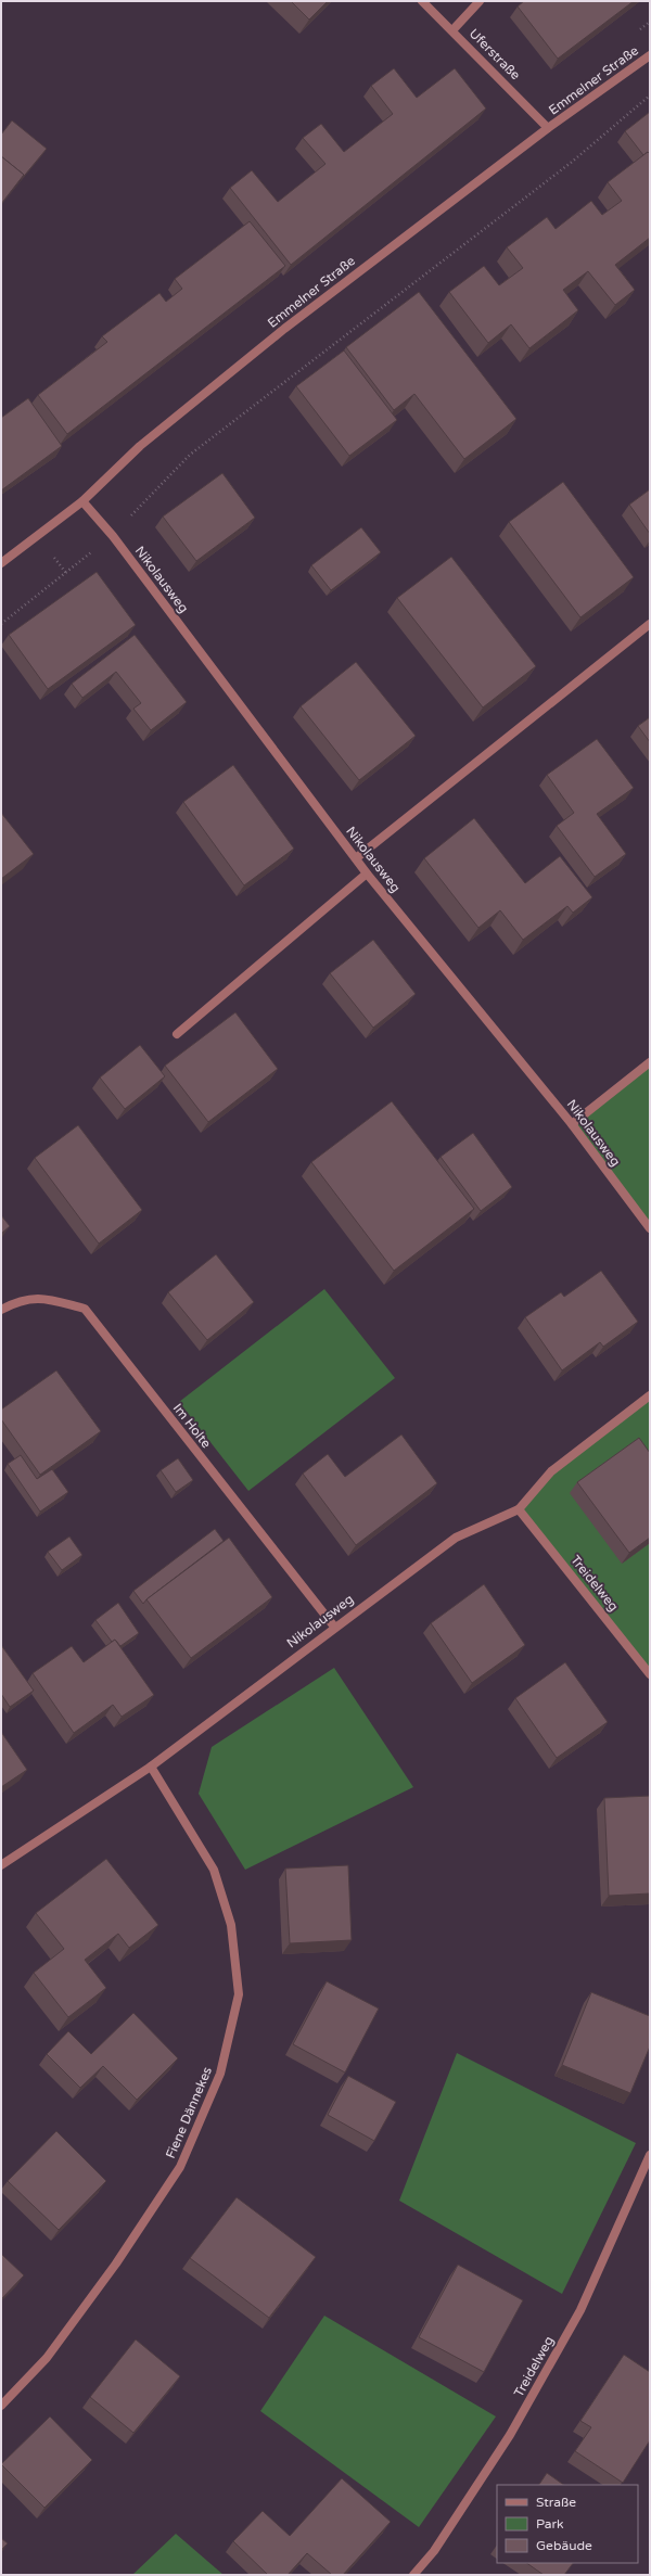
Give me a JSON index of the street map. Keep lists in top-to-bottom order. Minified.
{"streets":{"street":["Uferstraße","Emmelner Straße","Nikolausweg","Im Holte","Treidelweg","Fiene Dännekes"]},"crossings":[["Uferstraße","Emmelner Straße"],["Emmelner Straße","Nikolausweg"],["Nikolausweg","Im Holte"],["Nikolausweg","Treidelweg"],["Nikolausweg","Fiene Dännekes"]],"legend":["Straße","Park","Gebäude"]}
